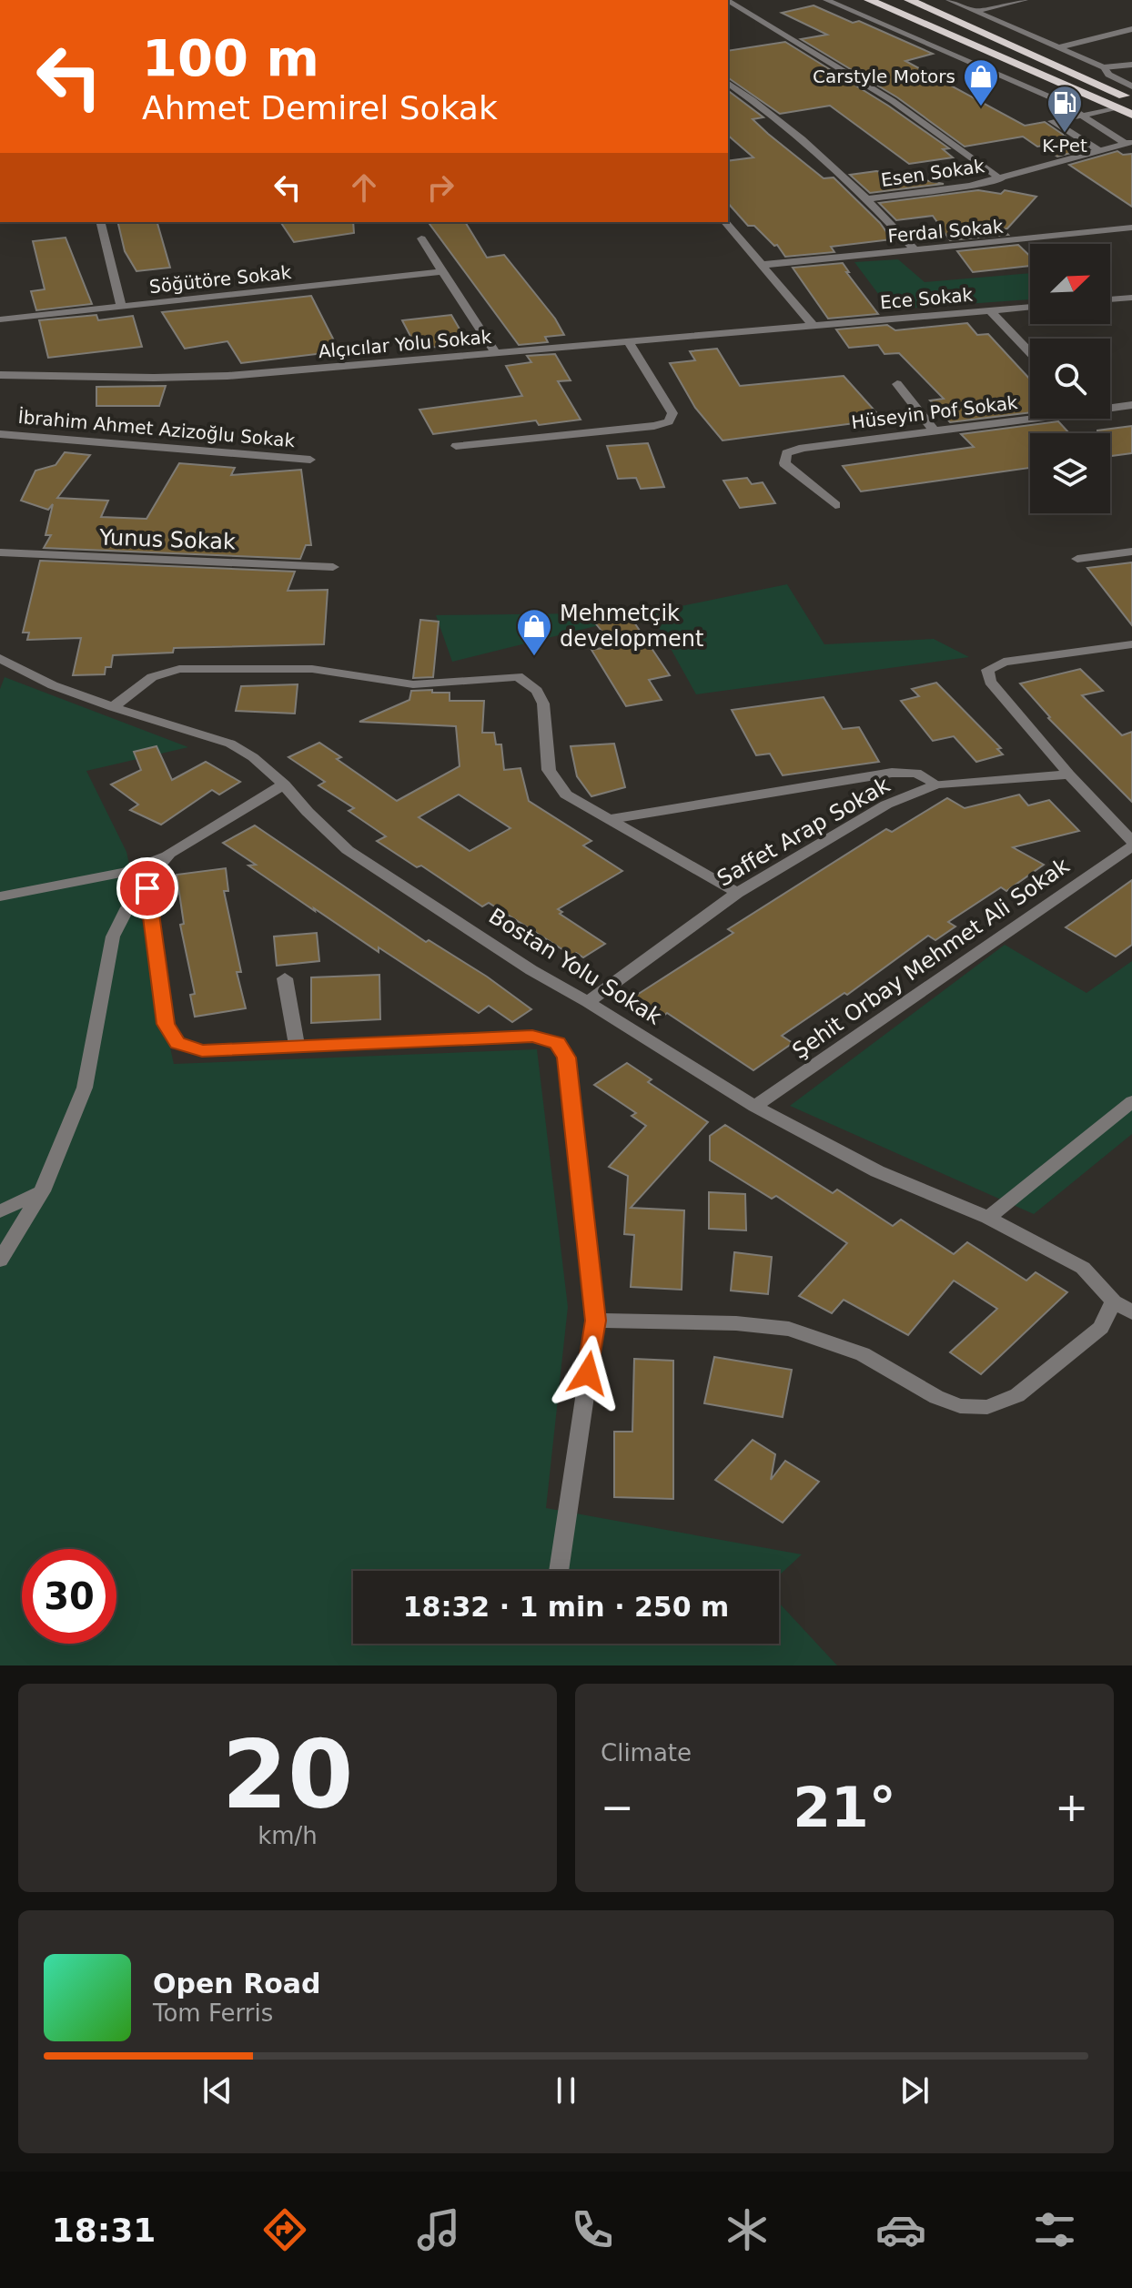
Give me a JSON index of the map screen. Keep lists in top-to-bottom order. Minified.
{"streets":{"street":["Esen Sokak","Ferdal Sokak","Söğütöre Sokak","Ece Sokak","Alçıcılar Yolu Sokak","Hüseyin Pof Sokak","İbrahim Ahmet Azizoğlu Sokak","Yunus Sokak","Saffet Arap Sokak","Şehit Orbay Mehmet Ali Sokak","Bostan Yolu Sokak"]},"crossings":[["Ece Sokak","Alçıcılar Yolu Sokak"],["Saffet Arap Sokak","Bostan Yolu Sokak"],["Şehit Orbay Mehmet Ali Sokak","Bostan Yolu Sokak"]],"places":{"shop":["Carstyle Motors","Mehmetçik development"],"fuel station":["K-Pet"]},"north":"top right","page":{"turn":["100 m","Ahmet Demirel Sokak"],"limit":"30","trip":"18:32 · 1 min · 250 m","tile":[["20","km/h"],"Climate"],"heat":["−","21°","+"],"song":["Open Road","Tom Ferris"],"tabs":"18:31"}}
